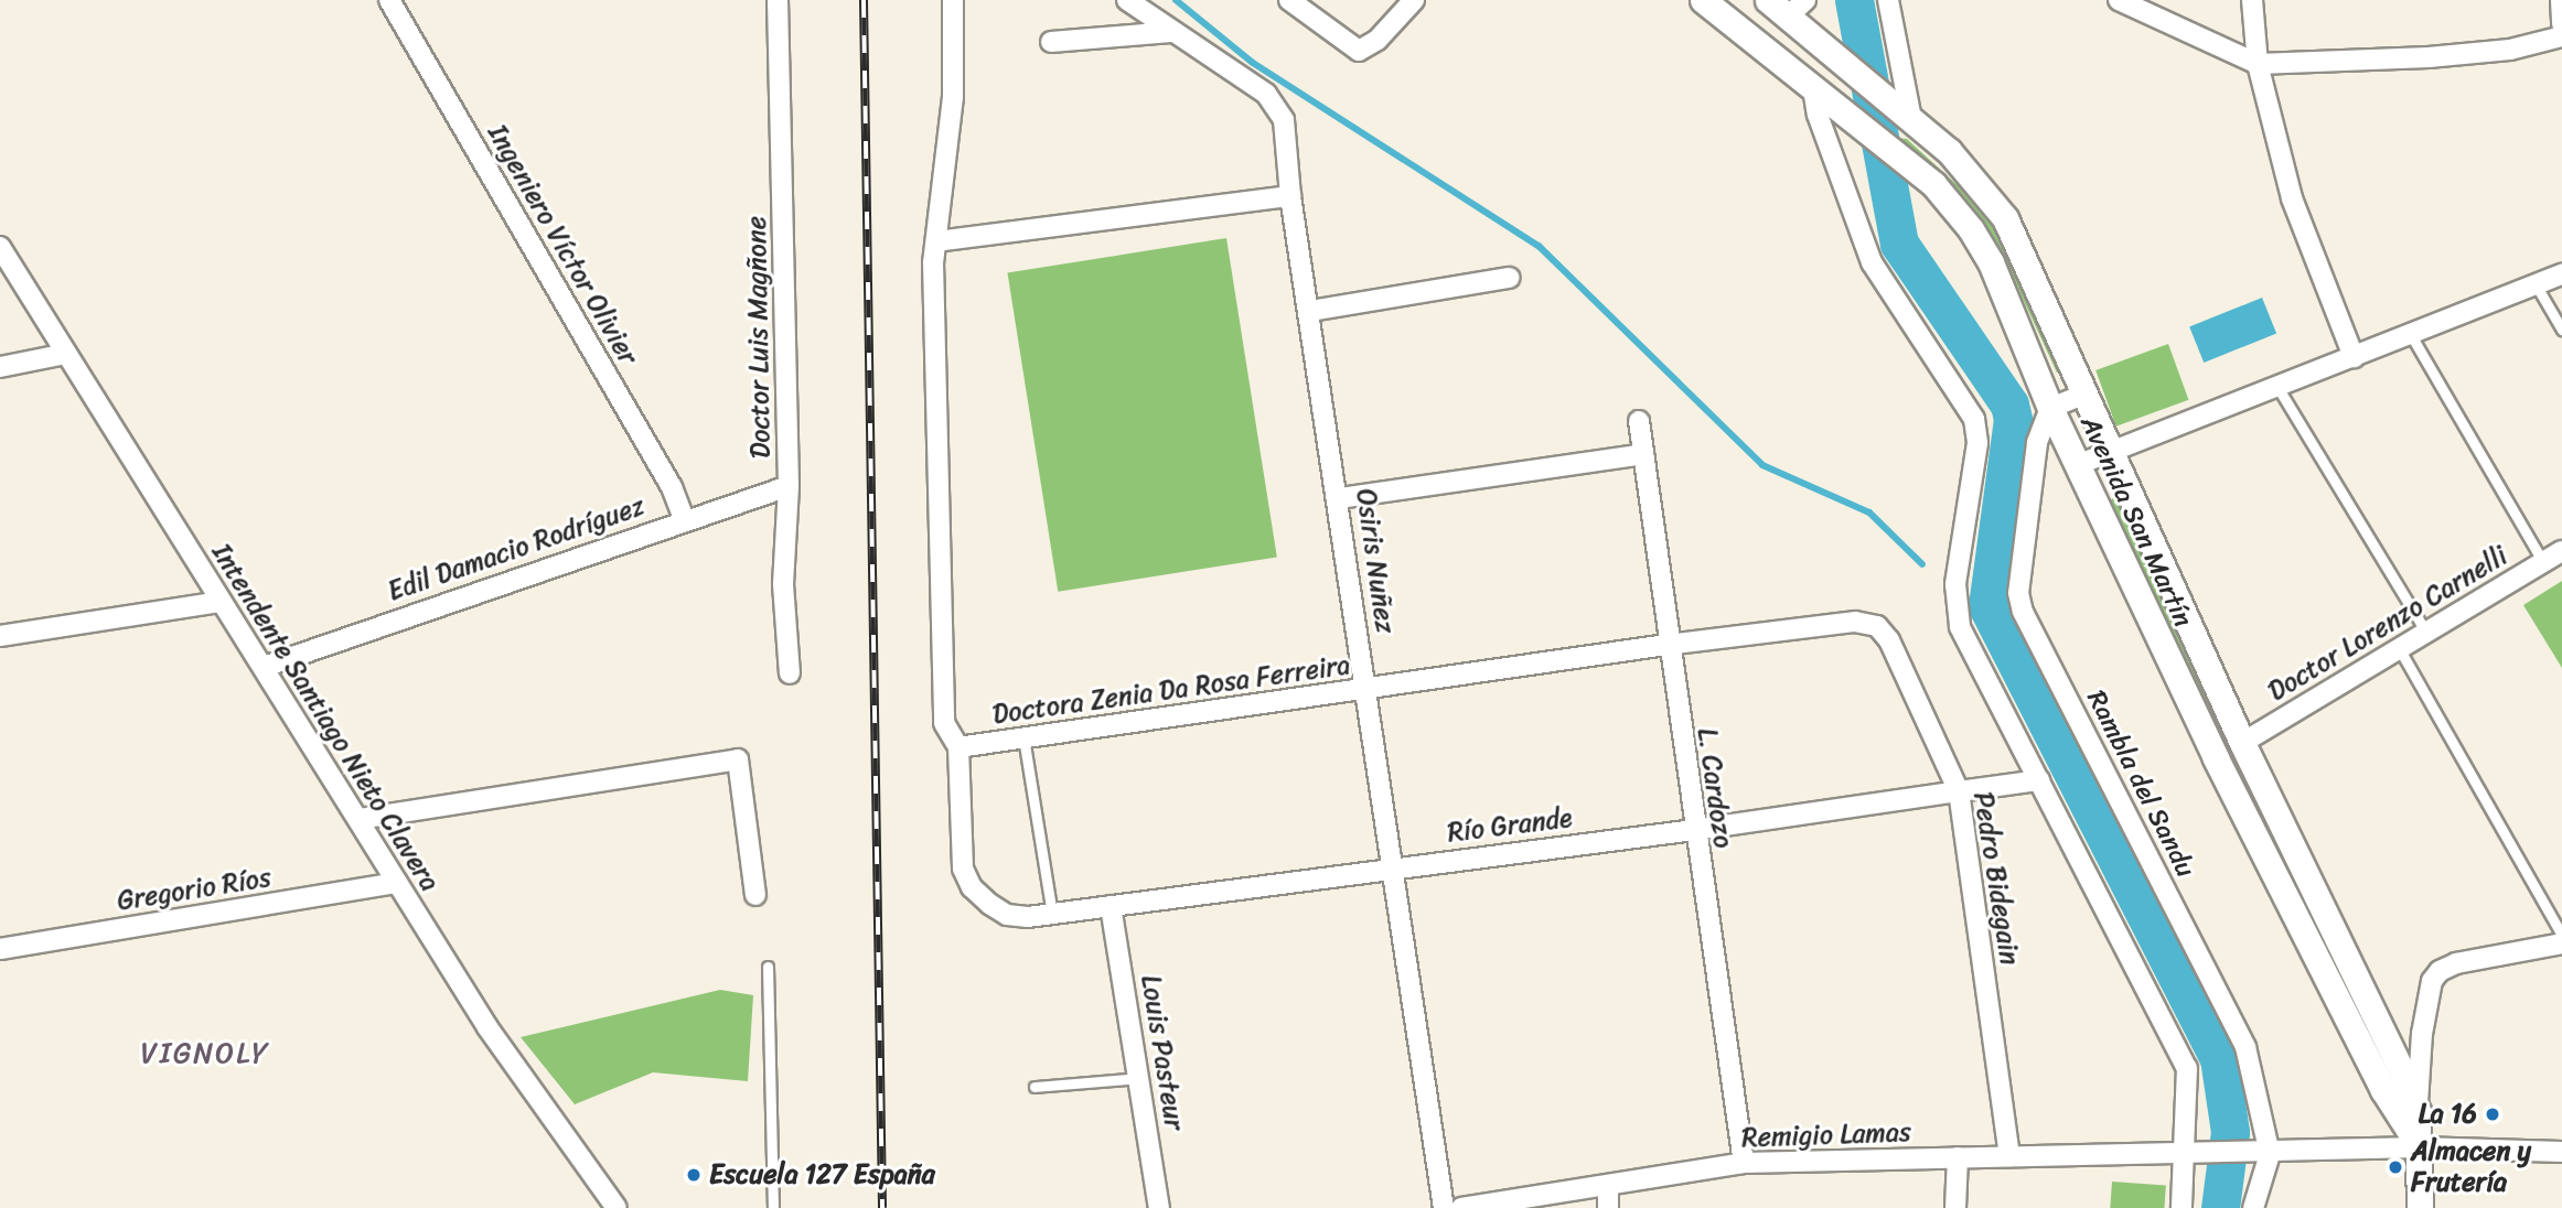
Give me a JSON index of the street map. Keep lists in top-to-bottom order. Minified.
{"streets":{"street":["Ingeniero Víctor Olivier","Doctor Luis Magñone","Avenida San Martín","Edil Damacio Rodríguez","Osiris Nuñez","Doctor Lorenzo Carnelli","Doctora Zenia Da Rosa Ferreira","Intendente Santiago Nieto Clavera","Rambla del Sandu","L. Cardozo","Río Grande","Pedro Bidegain","Gregorio Ríos","Louis Pasteur","Remigio Lamas"]},"crossings":[["Ingeniero Víctor Olivier","Edil Damacio Rodríguez"],["Doctor Luis Magñone","Edil Damacio Rodríguez"],["Avenida San Martín","Doctor Lorenzo Carnelli"],["Avenida San Martín","Rambla del Sandu"],["Avenida San Martín","Remigio Lamas"],["Edil Damacio Rodríguez","Intendente Santiago Nieto Clavera"],["Osiris Nuñez","Doctora Zenia Da Rosa Ferreira"],["Osiris Nuñez","Río Grande"],["Doctora Zenia Da Rosa Ferreira","L. Cardozo"],["Doctora Zenia Da Rosa Ferreira","Río Grande"],["Doctora Zenia Da Rosa Ferreira","Pedro Bidegain"],["Intendente Santiago Nieto Clavera","Gregorio Ríos"],["Rambla del Sandu","Remigio Lamas"],["L. Cardozo","Río Grande"],["L. Cardozo","Remigio Lamas"],["Río Grande","Pedro Bidegain"],["Río Grande","Louis Pasteur"],["Pedro Bidegain","Remigio Lamas"]],"districts":["VIGNOLY"],"places":["La 16","Almacen y Frutería","Escuela 127 España"]}
